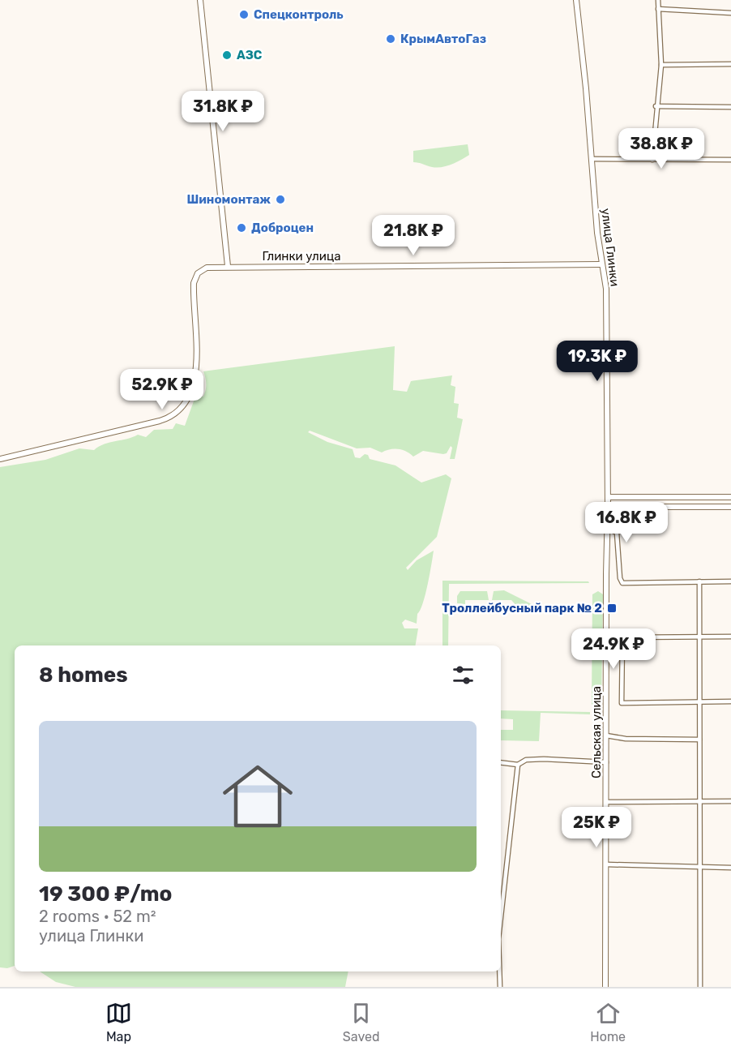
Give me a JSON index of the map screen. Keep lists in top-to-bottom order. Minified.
{"streets":{"main road":["улица Глинки","Глинки улица","Сельская улица"]},"crossings":[["улица Глинки","Глинки улица"],["улица Глинки","Сельская улица"]],"places":{"other":["Спецконтроль","КрымАвтоГаз","АЗС","Шиномонтаж","Доброцен"],"transit":["Троллейбусный парк № 2"]},"page":{"price":["31.8K ₽","38.8K ₽","21.8K ₽","19.3K ₽","52.9K ₽","16.8K ₽","24.9K ₽","25K ₽"],"heading":"8 homes","list":[{"name":"19 300 ₽/mo","note":"2 rooms · 52 m² · улица Глинки"}],"tabs":["Map","Saved","Home"]}}
